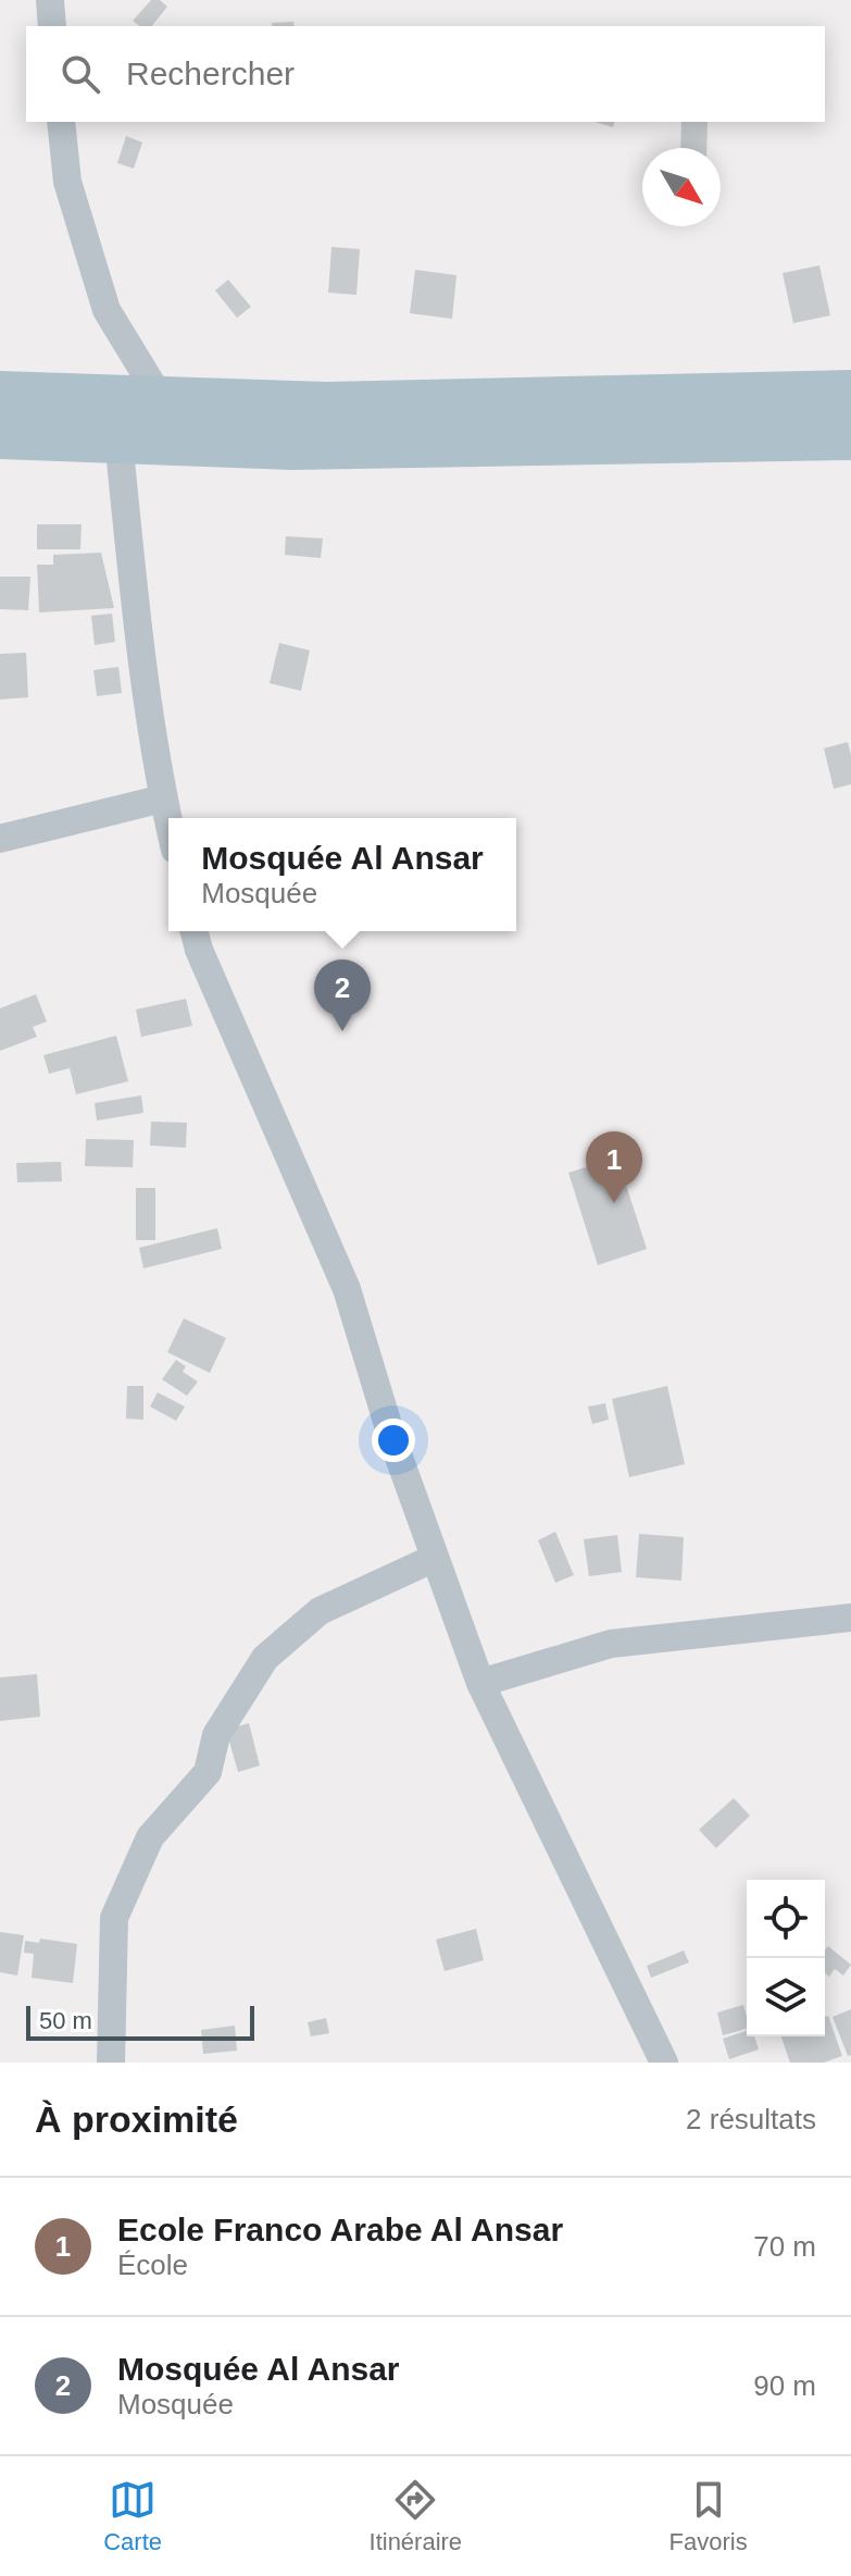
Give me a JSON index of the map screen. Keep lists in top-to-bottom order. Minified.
{"scale_bar":"50 m","north":"bottom right","page":{"search":"Rechercher","popup":["Mosquée Al Ansar","Mosquée"],"pins":["2","1"],"scale":"50 m","heading":["À proximité","2 résultats"],"list":[{"mark":"1","name":"Ecole Franco Arabe Al Ansar","note":"École","value":"70 m"},{"mark":"2","name":"Mosquée Al Ansar","note":"Mosquée","value":"90 m"}],"nav":["Carte","Itinéraire","Favoris"]}}
